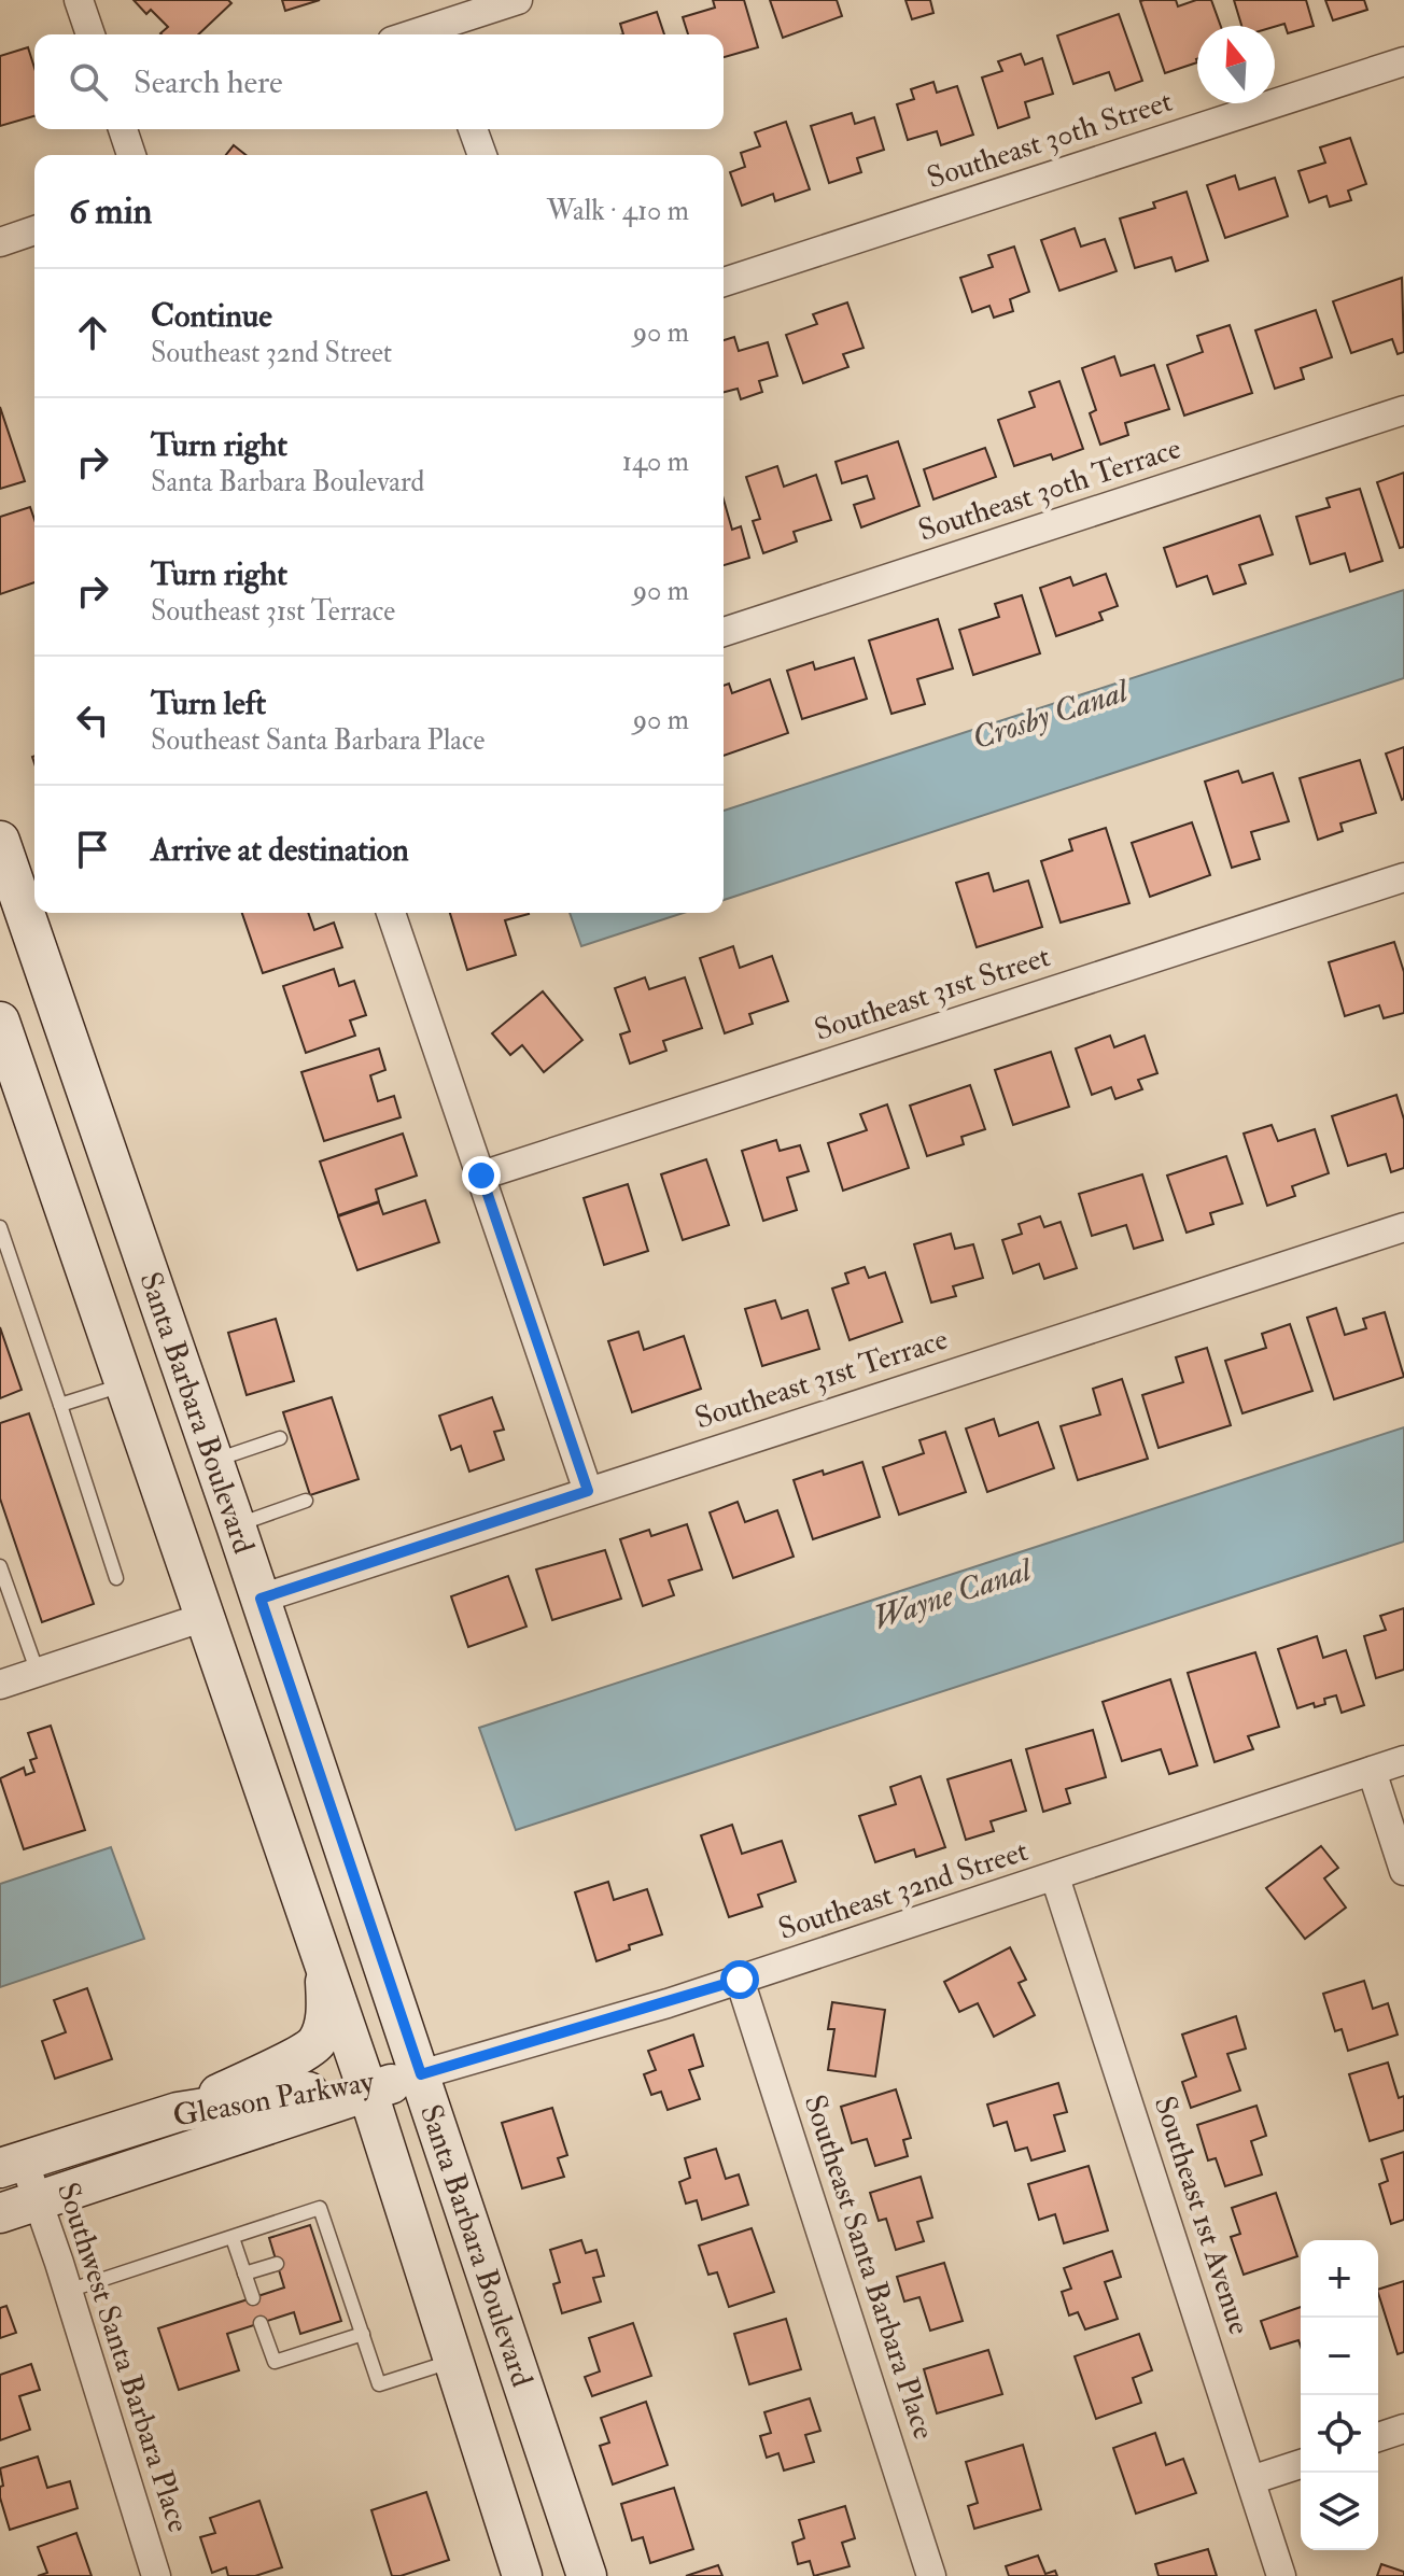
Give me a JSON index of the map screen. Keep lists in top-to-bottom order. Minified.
{"streets":{"main road":["Santa Barbara Boulevard","Gleason Parkway"],"street":["Southeast 30th Street","Southeast 30th Terrace","Southeast 31st Street","Southeast 31st Terrace","Southeast 32nd Street","Southeast 1st Avenue","Southeast Santa Barbara Place","Southwest Santa Barbara Place"]},"crossings":[["Southeast 31st Terrace","Santa Barbara Boulevard"],["Santa Barbara Boulevard","Southeast 32nd Street"],["Santa Barbara Boulevard","Gleason Parkway"],["Southeast 32nd Street","Gleason Parkway"],["Southeast 32nd Street","Southeast 1st Avenue"],["Southeast 32nd Street","Southeast Santa Barbara Place"],["Gleason Parkway","Southwest Santa Barbara Place"]],"water":["Crosby Canal","Wayne Canal"],"north":"top","page":{"search":"Search here","heading":["6 min","Walk · 410 m"],"list":[["Continue","Southeast 32nd Street","90 m"],["Turn right","Santa Barbara Boulevard","140 m"],["Turn right","Southeast 31st Terrace","90 m"],["Turn left","Southeast Santa Barbara Place","90 m"],"Arrive at destination"],"map_buttons":["+","−"]}}
